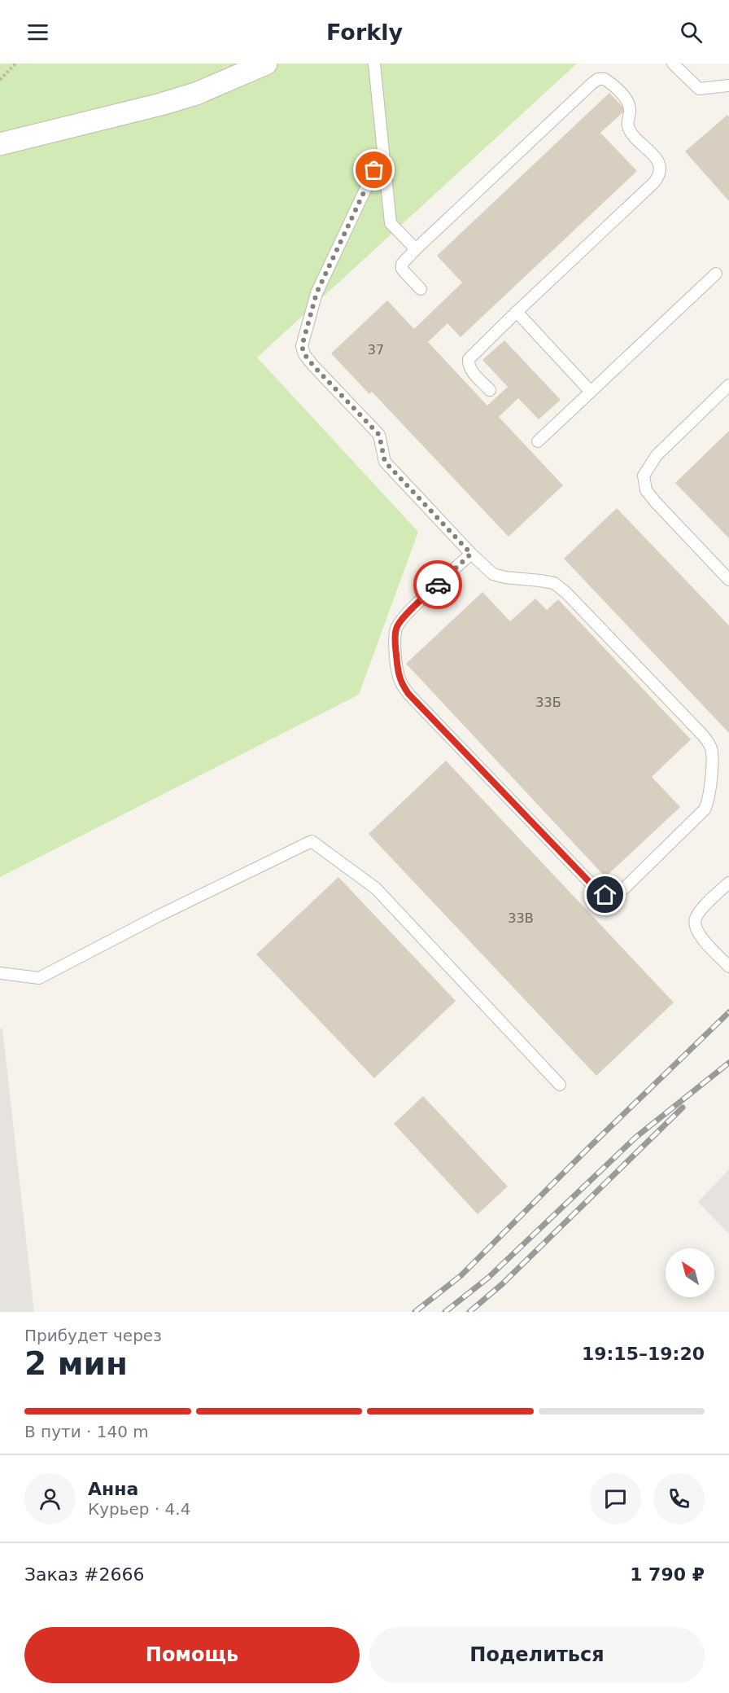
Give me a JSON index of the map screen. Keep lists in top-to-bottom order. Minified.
{"house_numbers":["37","33Б","33В"],"north":"top left","page":{"header":"Forkly","heading":["2 мин","Прибудет через","19:15–19:20"],"panel":["Анна","Курьер · 4.4","Заказ #2666","1 790 ₽"],"bar":"В пути · 140 m","buttons":["Помощь","Поделиться"]}}
